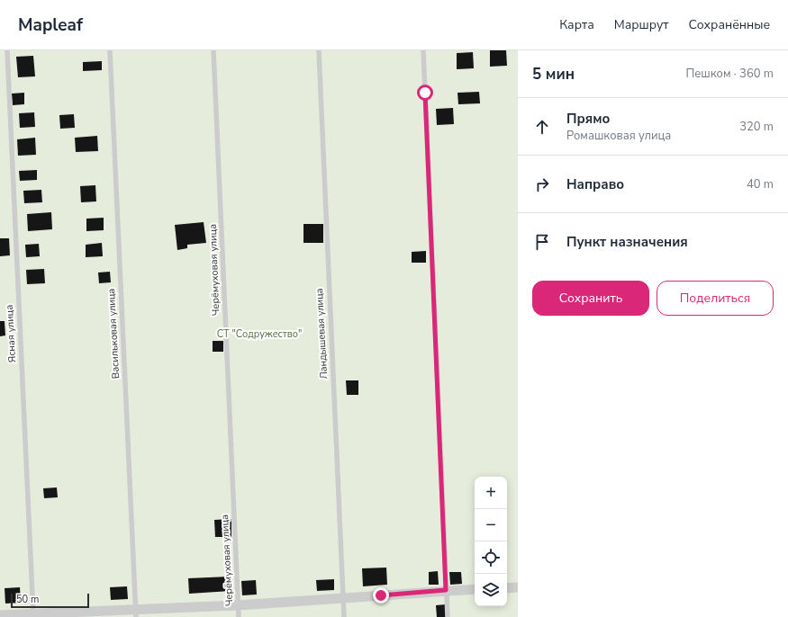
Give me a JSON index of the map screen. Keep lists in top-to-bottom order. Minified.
{"streets":{"lane":["Черёмуховая улица","Ясная улица","Васильковая улица","Ландышевая улица"]},"parks":["СТ \"Содружество\""],"scale_bar":"50 m","page":{"header":"Mapleaf","nav":["Карта","Маршрут","Сохранённые"],"heading":["5 мин","Пешком · 360 m"],"list":[["Прямо","Ромашковая улица","320 m"],["Направо","40 m"],"Пункт назначения"],"buttons":["Сохранить","Поделиться"],"map_buttons":["+","−"],"scale":"50 m"}}
